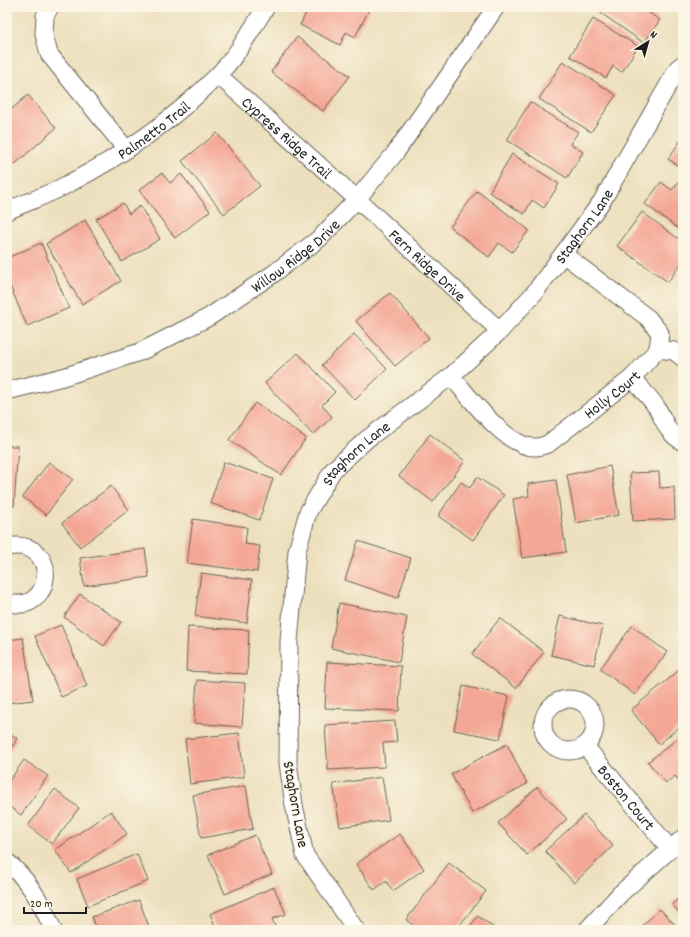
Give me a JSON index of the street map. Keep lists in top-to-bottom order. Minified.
{"streets":{"street":["Palmetto Trail","Cypress Ridge Trail","Staghorn Lane","Willow Ridge Drive","Fern Ridge Drive","Holly Court","Boston Court"]},"crossings":[["Palmetto Trail","Cypress Ridge Trail"],["Cypress Ridge Trail","Willow Ridge Drive"],["Cypress Ridge Trail","Fern Ridge Drive"],["Staghorn Lane","Fern Ridge Drive"],["Staghorn Lane","Holly Court"],["Willow Ridge Drive","Fern Ridge Drive"]],"scale_bar":"20 m","north":"top right"}
